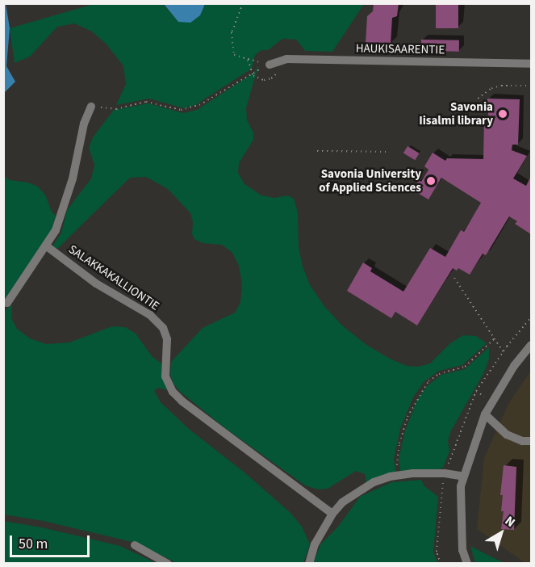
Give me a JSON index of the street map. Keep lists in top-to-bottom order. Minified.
{"streets":{"street":["HAUKISAARENTIE","SALAKKAKALLIONTIE"]},"places":["Savonia Iisalmi library","Savonia University of Applied Sciences"],"scale_bar":"50 m","north":"top right"}
